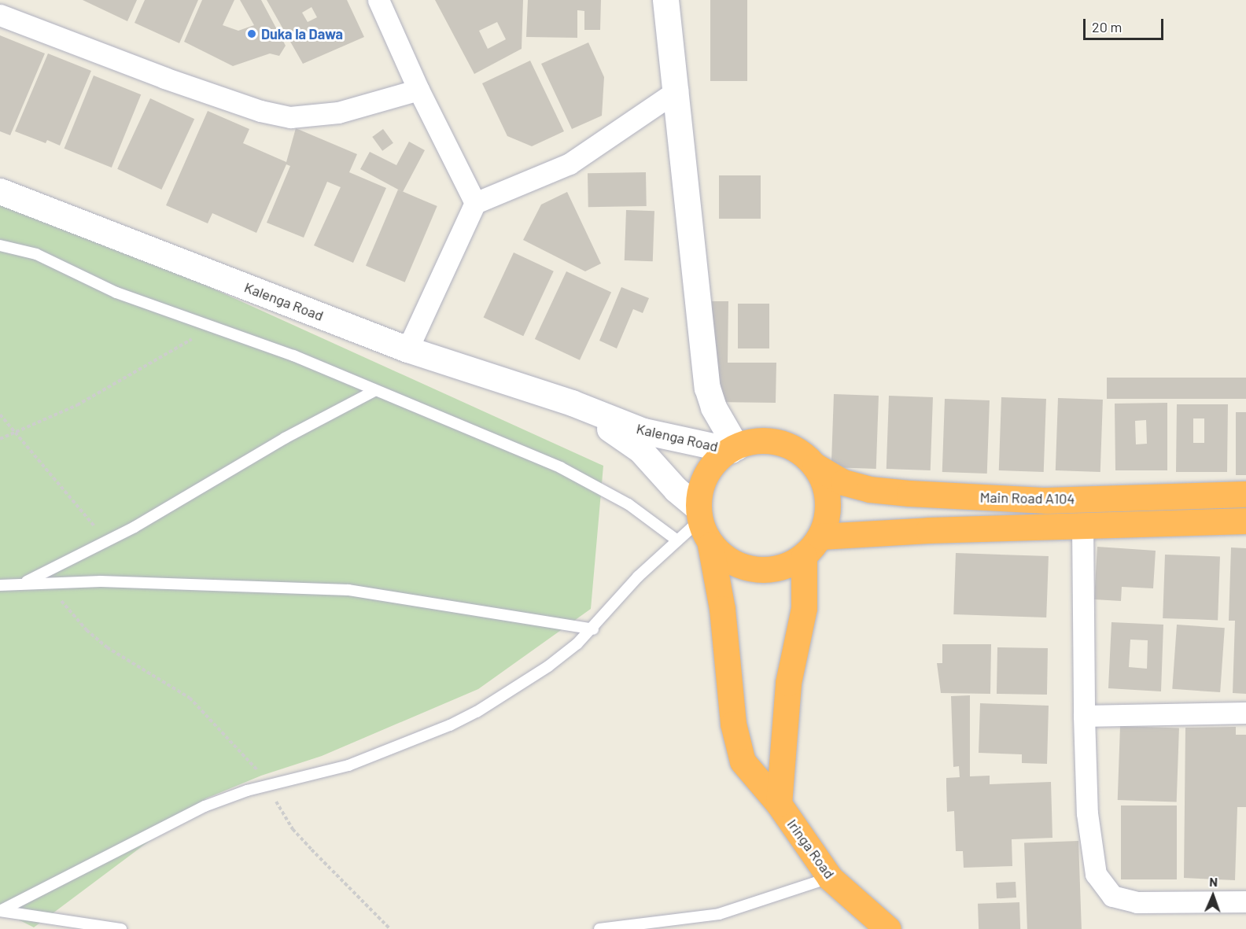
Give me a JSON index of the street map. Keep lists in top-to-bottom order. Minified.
{"streets":{"highway":["Main Road A104","Iringa Road"],"main road":["Kalenga Road"]},"crossings":[["Kalenga Road","Main Road A104"],["Kalenga Road","Iringa Road"],["Main Road A104","Iringa Road"]],"places":["Duka la Dawa"],"scale_bar":"20 m","north":"top"}
